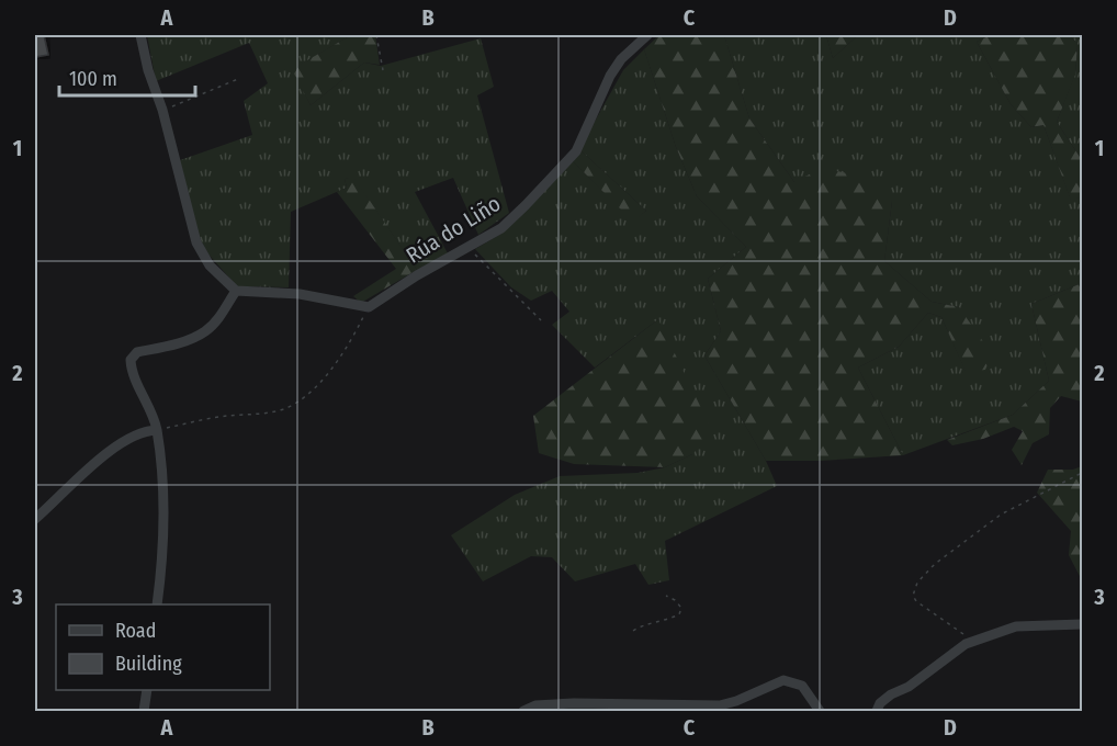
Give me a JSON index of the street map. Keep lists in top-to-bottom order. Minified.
{"streets":{"street":["Rúa do Liño"]},"legend":["Road","Building"],"scale_bar":"100 m","grid":{"columns":["A","B","C","D"],"rows":["1","2","3"]}}
